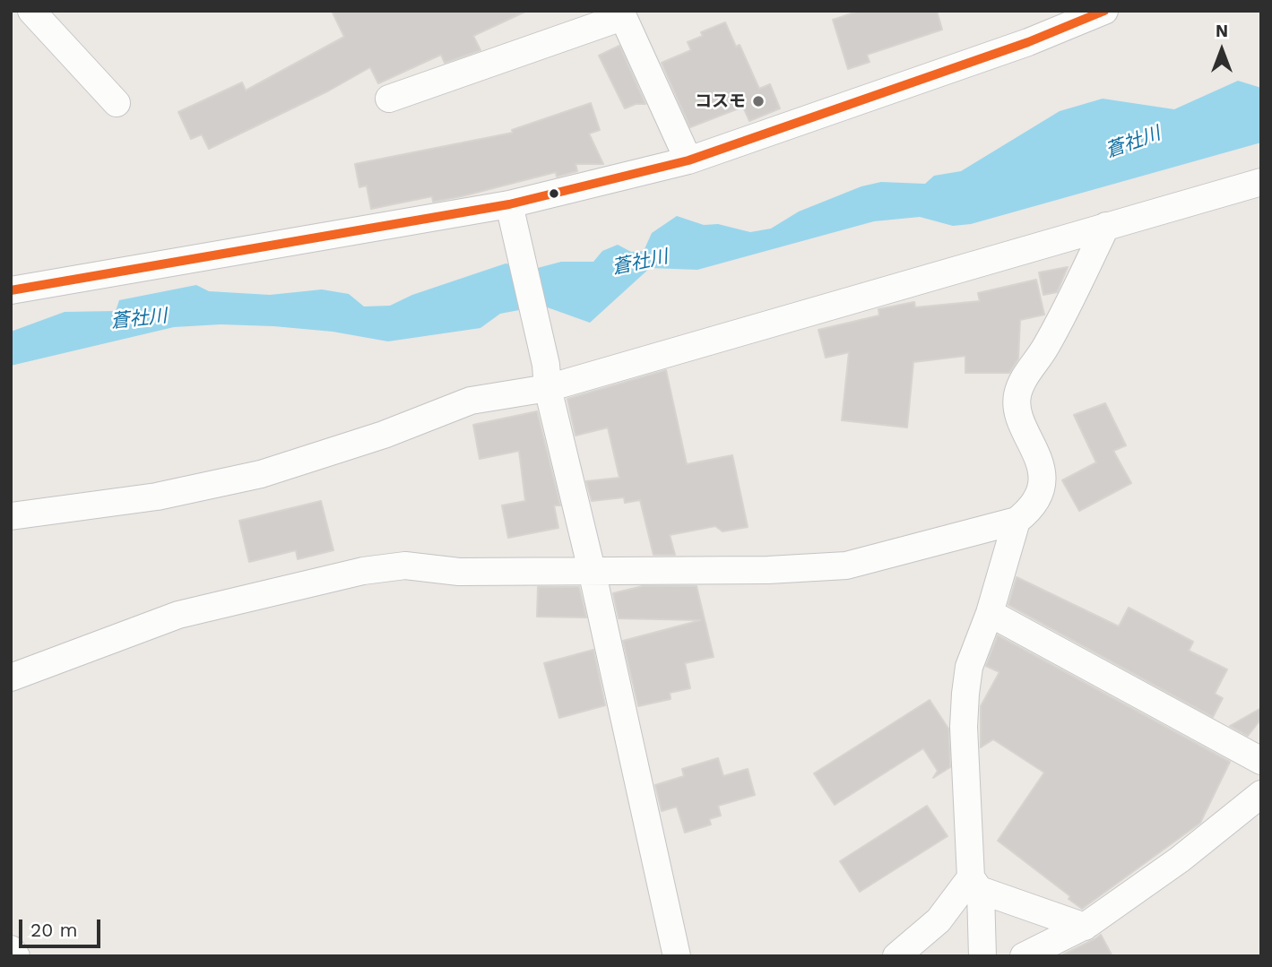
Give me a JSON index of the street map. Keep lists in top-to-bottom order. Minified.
{"water":["蒼社川"],"places":["コスモ"],"scale_bar":"20 m","north":"top"}
